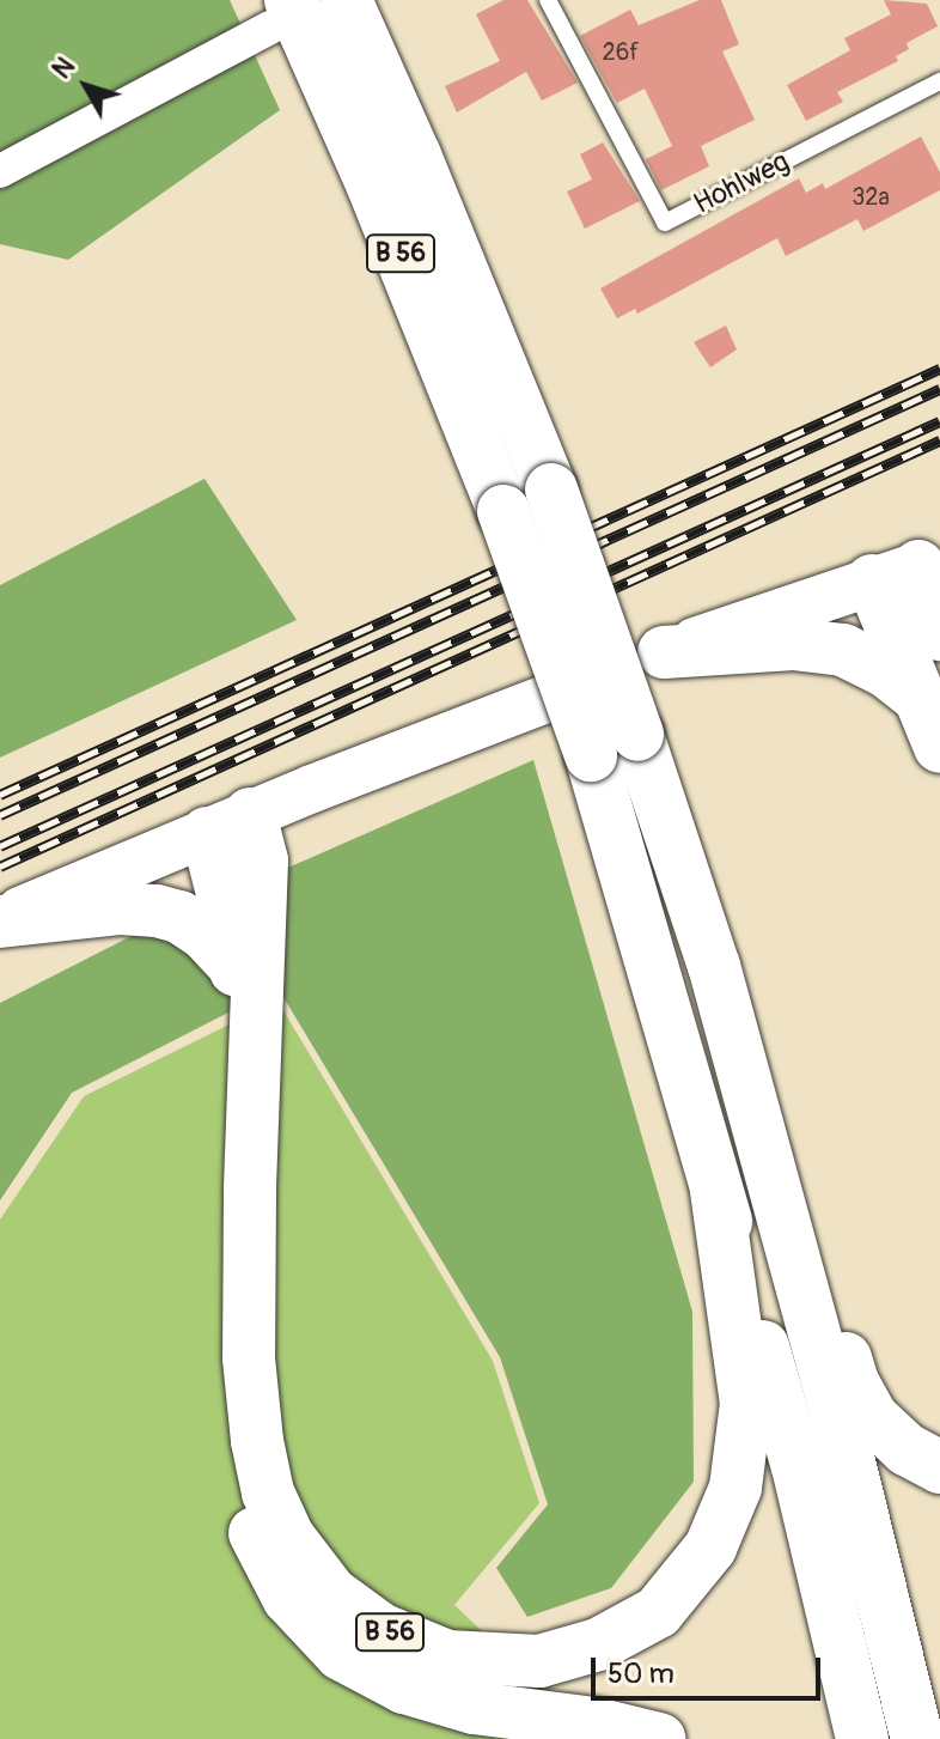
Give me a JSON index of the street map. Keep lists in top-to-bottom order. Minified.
{"streets":{"highway":["B 56"],"lane":["Hohlweg"]},"house_numbers":["26f","32a"],"scale_bar":"50 m","north":"top left"}
